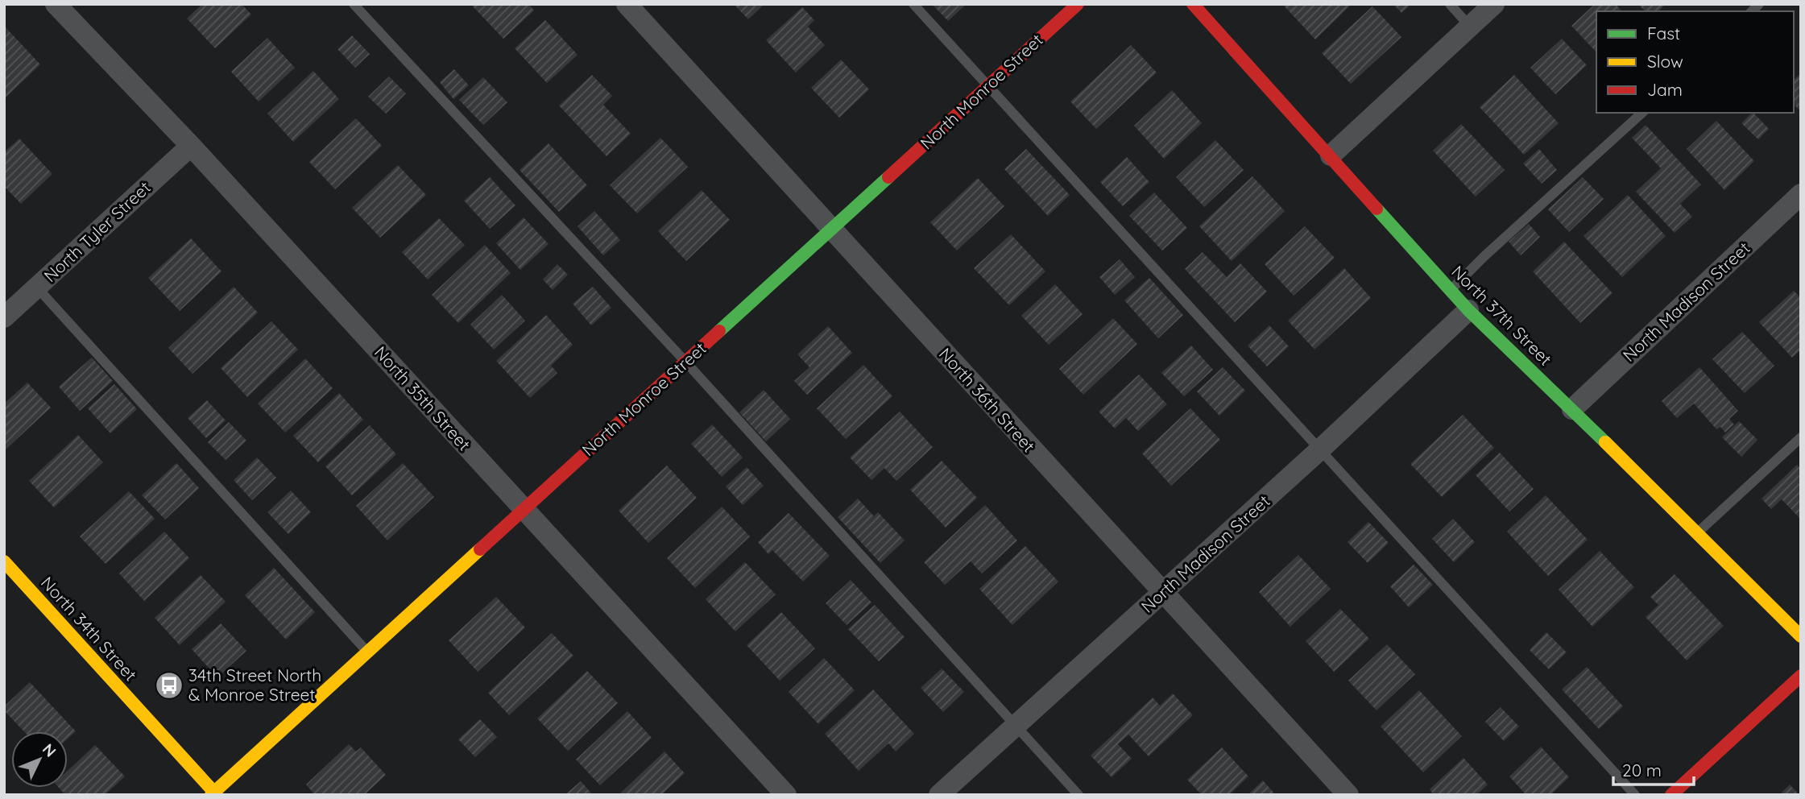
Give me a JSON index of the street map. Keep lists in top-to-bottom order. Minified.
{"streets":{"street":["North Monroe Street","North Tyler Street","North Madison Street","North 37th Street","North 35th Street","North 36th Street","North 34th Street"]},"crossings":[["North Monroe Street","North 35th Street"],["North Monroe Street","North 36th Street"],["North Monroe Street","North 34th Street"],["North Tyler Street","North 35th Street"],["North Madison Street","North 37th Street"],["North Madison Street","North 36th Street"]],"places":{"bus stop":["34th Street North & Monroe Street"]},"legend":["Fast","Slow","Jam"],"scale_bar":"20 m","north":"top right"}
